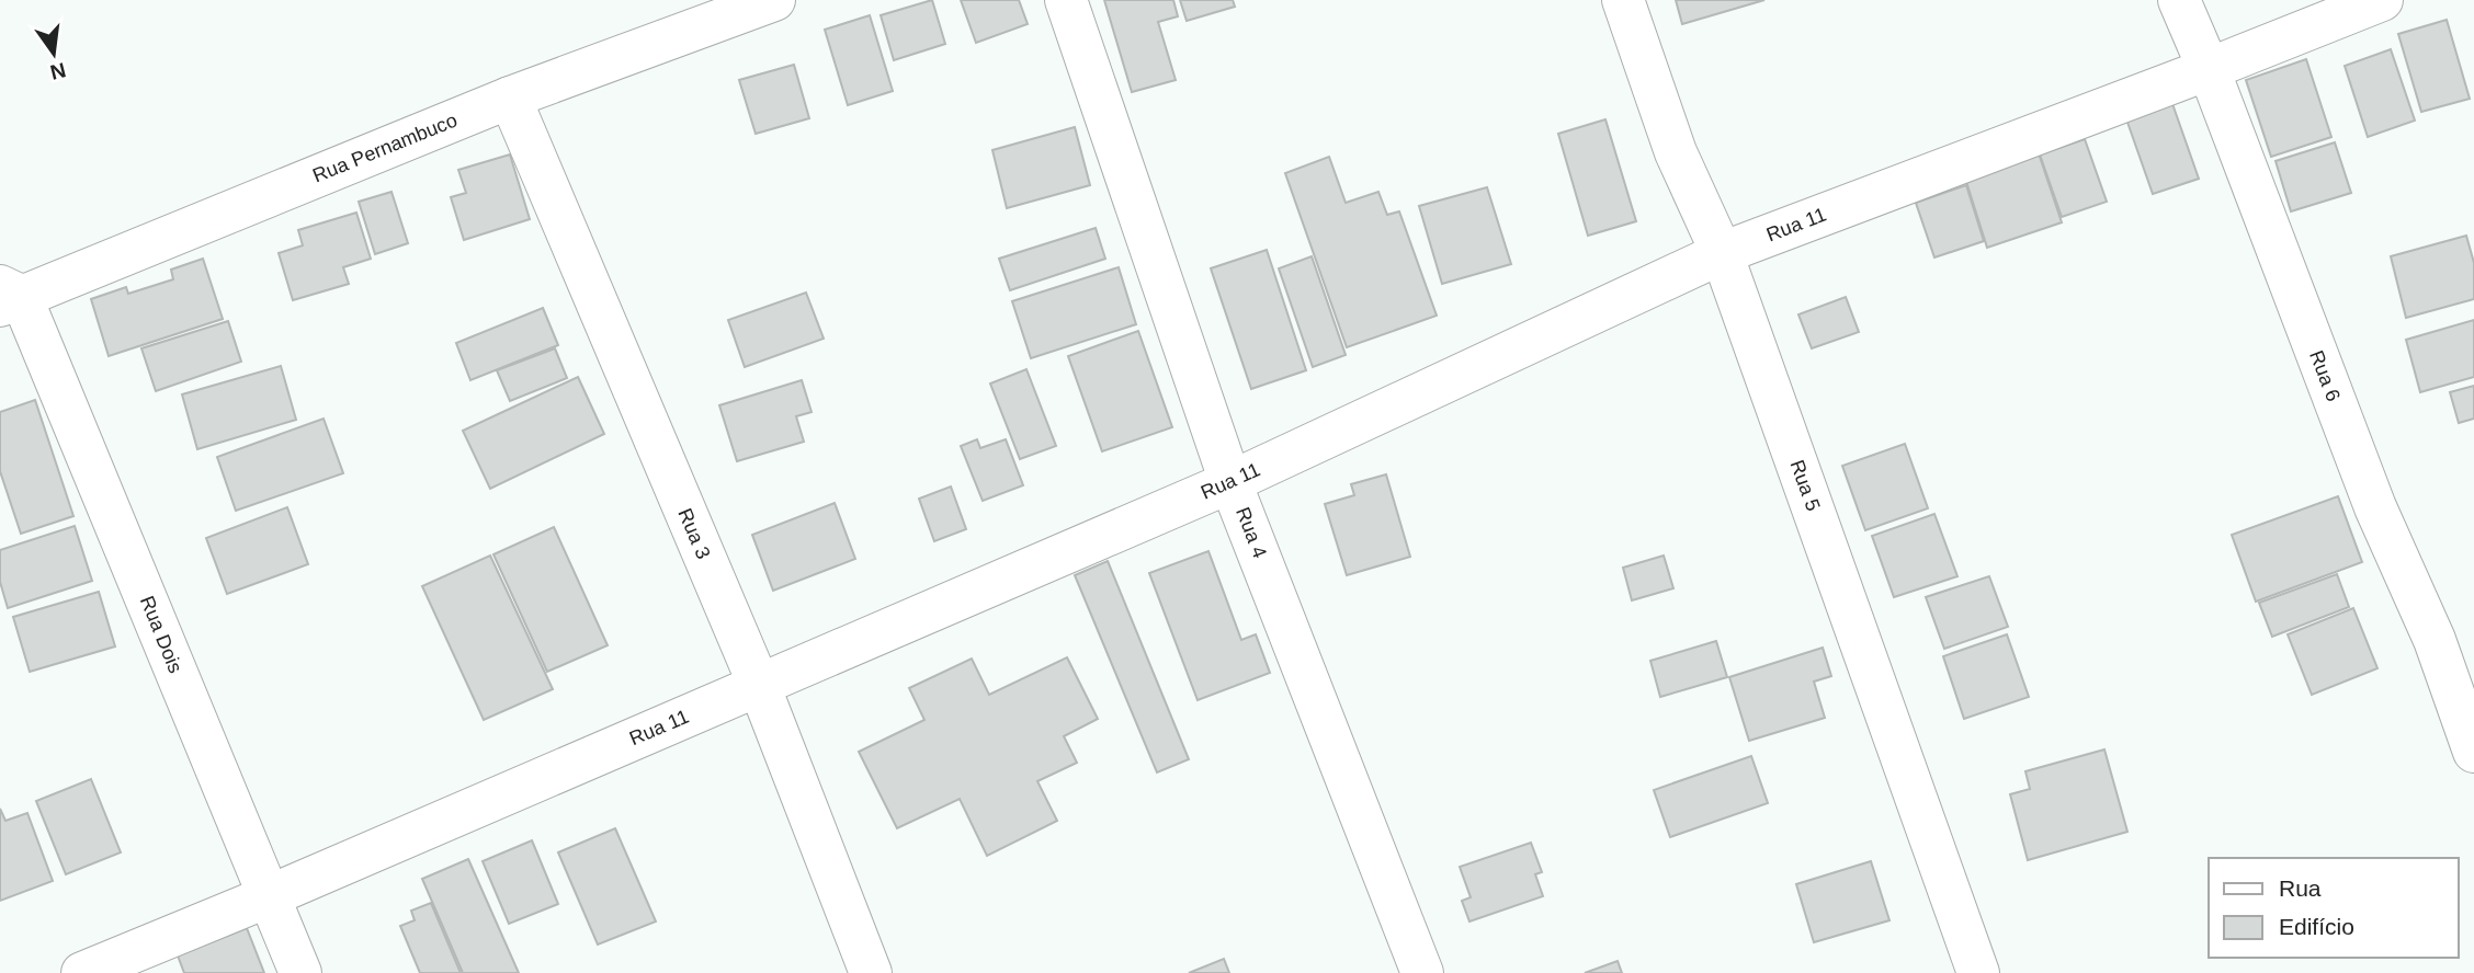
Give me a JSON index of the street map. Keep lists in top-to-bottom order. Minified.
{"streets":{"street":["Rua Pernambuco","Rua 11","Rua 6","Rua 5","Rua 4","Rua 3","Rua Dois"]},"crossings":[["Rua Pernambuco","Rua 3"],["Rua Pernambuco","Rua Dois"],["Rua 11","Rua 6"],["Rua 11","Rua 5"],["Rua 11","Rua 4"],["Rua 11","Rua 3"],["Rua 11","Rua Dois"]],"legend":["Rua","Edifício"],"north":"bottom"}
